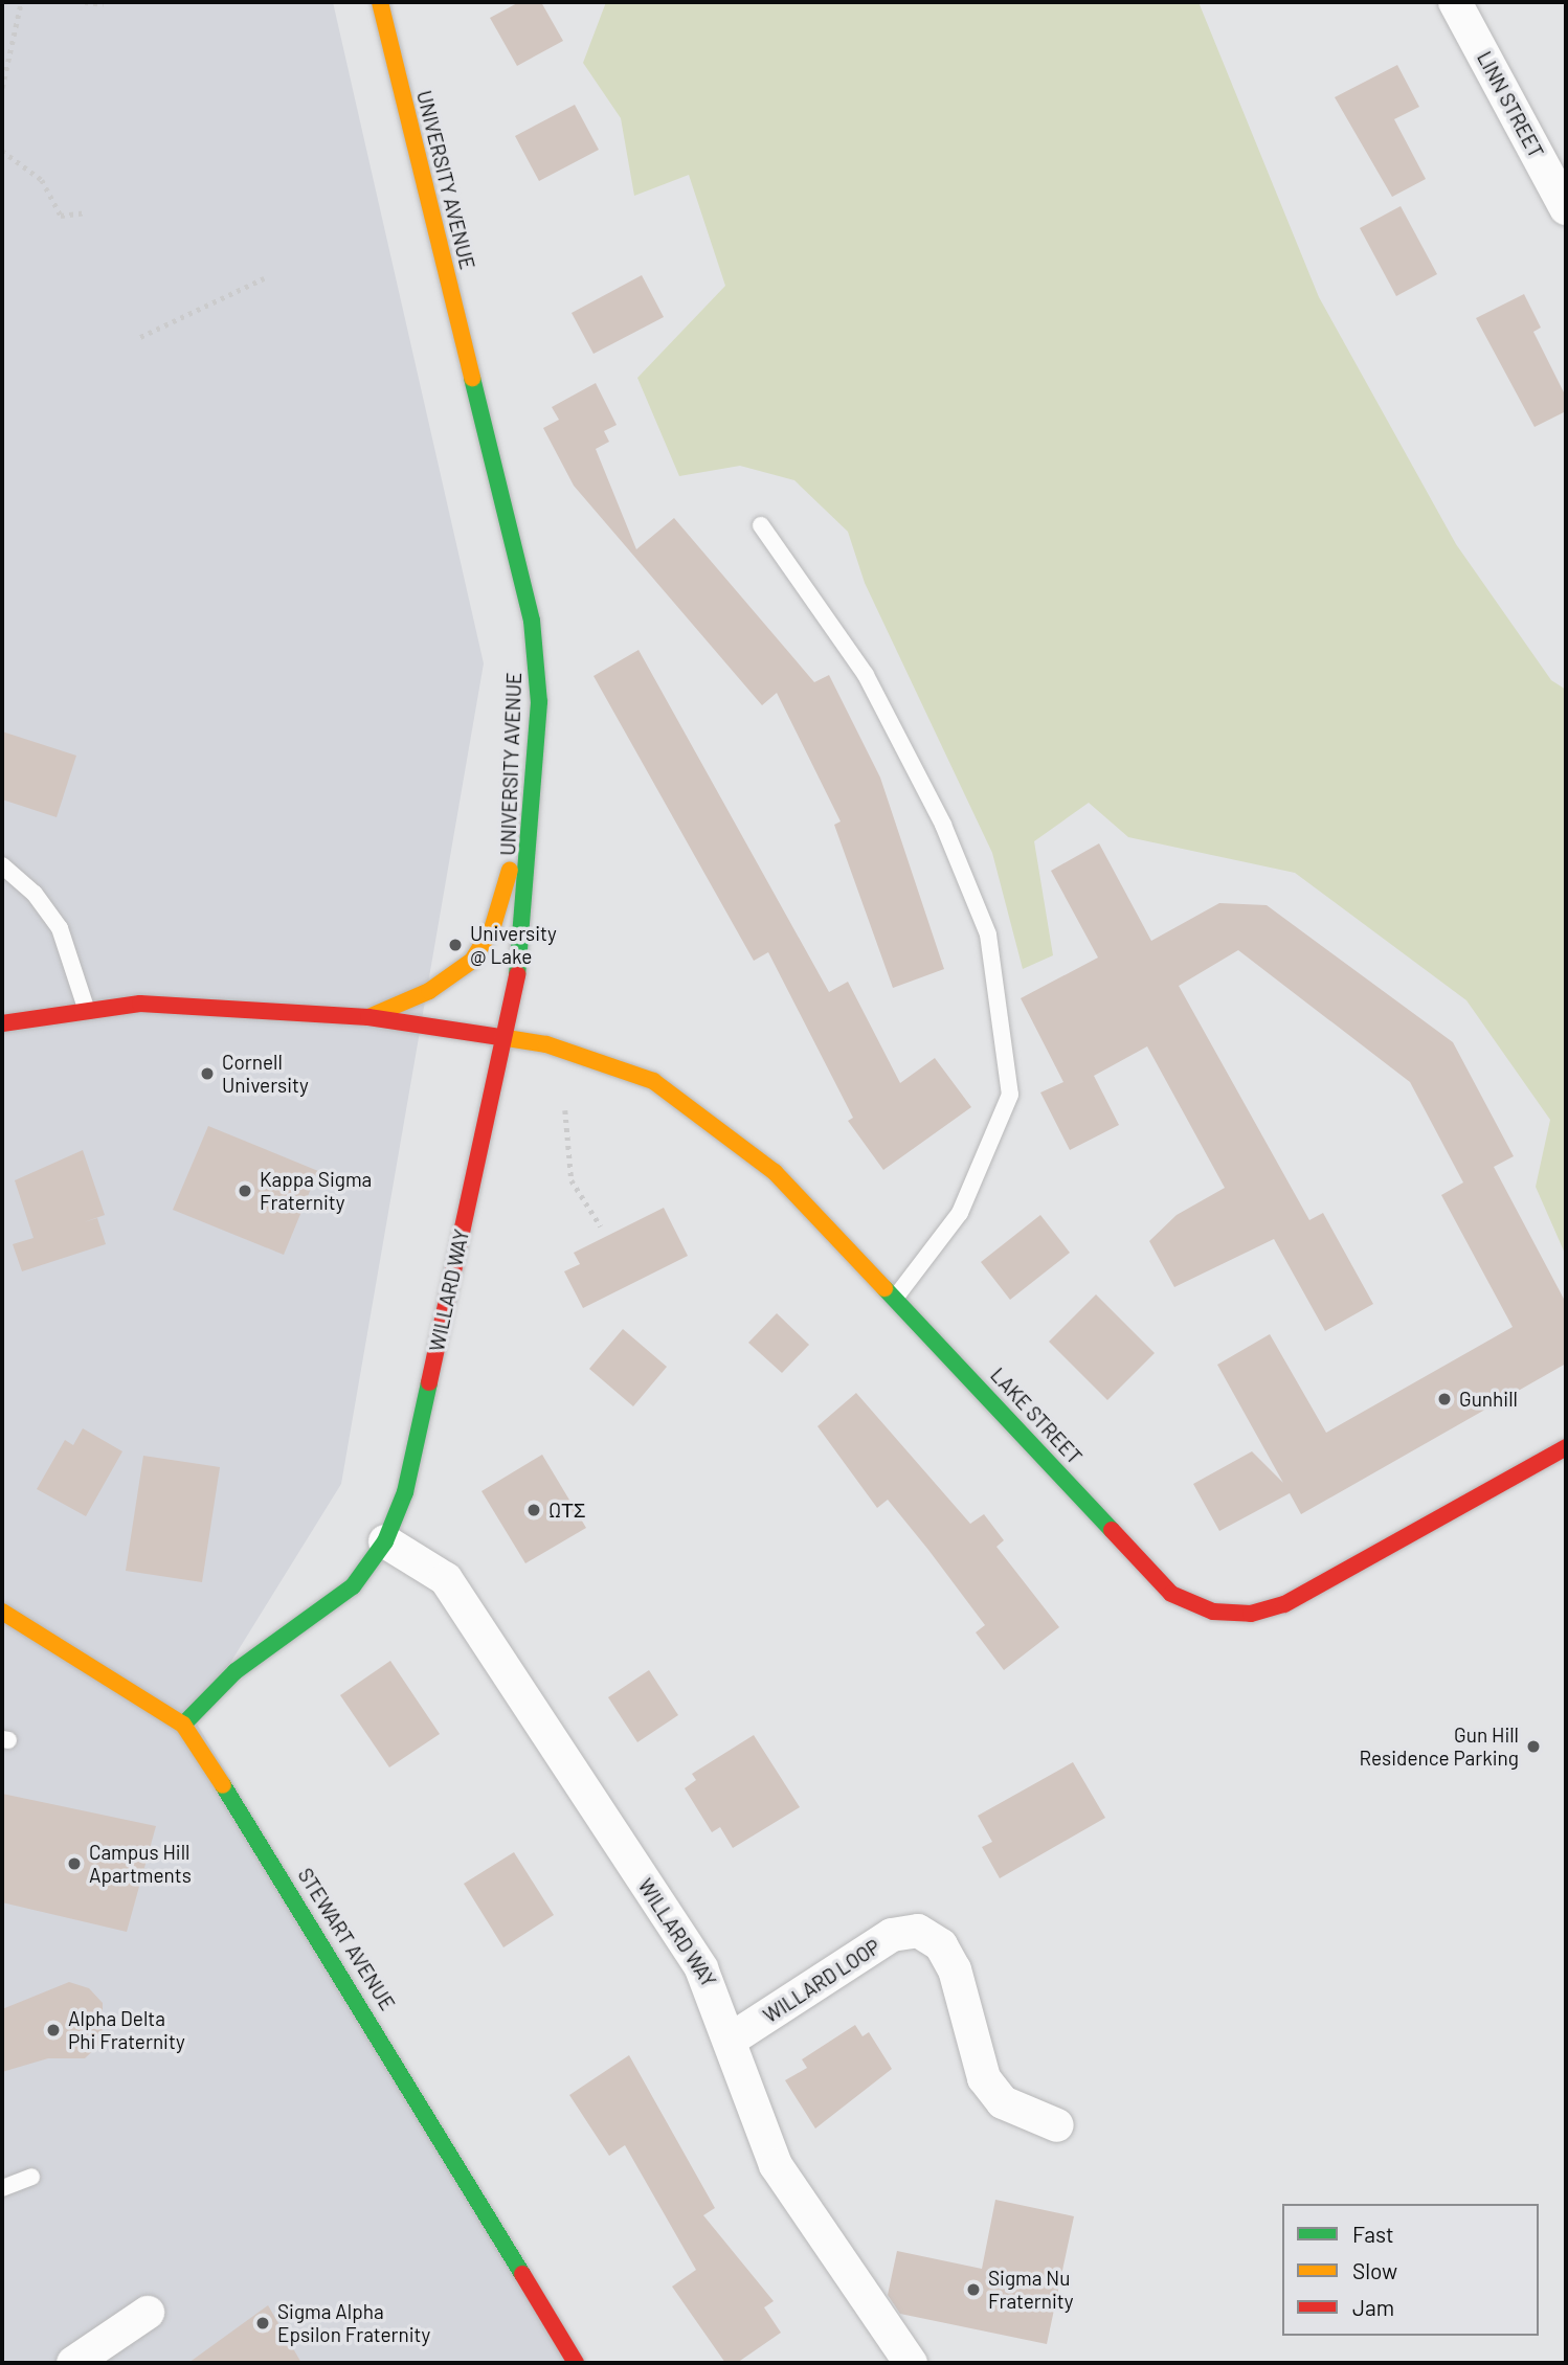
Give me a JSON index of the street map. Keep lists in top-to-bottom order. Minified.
{"streets":{"street":["LINN STREET","UNIVERSITY AVENUE","WILLARD WAY","LAKE STREET","STEWART AVENUE","WILLARD LOOP"]},"crossings":[["UNIVERSITY AVENUE","WILLARD WAY"],["UNIVERSITY AVENUE","LAKE STREET"],["WILLARD WAY","LAKE STREET"],["WILLARD WAY","STEWART AVENUE"],["WILLARD WAY","WILLARD LOOP"]],"places":["University @ Lake","Cornell University","Kappa Sigma Fraternity","Gunhill","ΩΤΣ","Gun Hill Residence Parking","Campus Hill Apartments","Alpha Delta Phi Fraternity","Sigma Nu Fraternity","Sigma Alpha Epsilon Fraternity"],"legend":["Fast","Slow","Jam"]}
